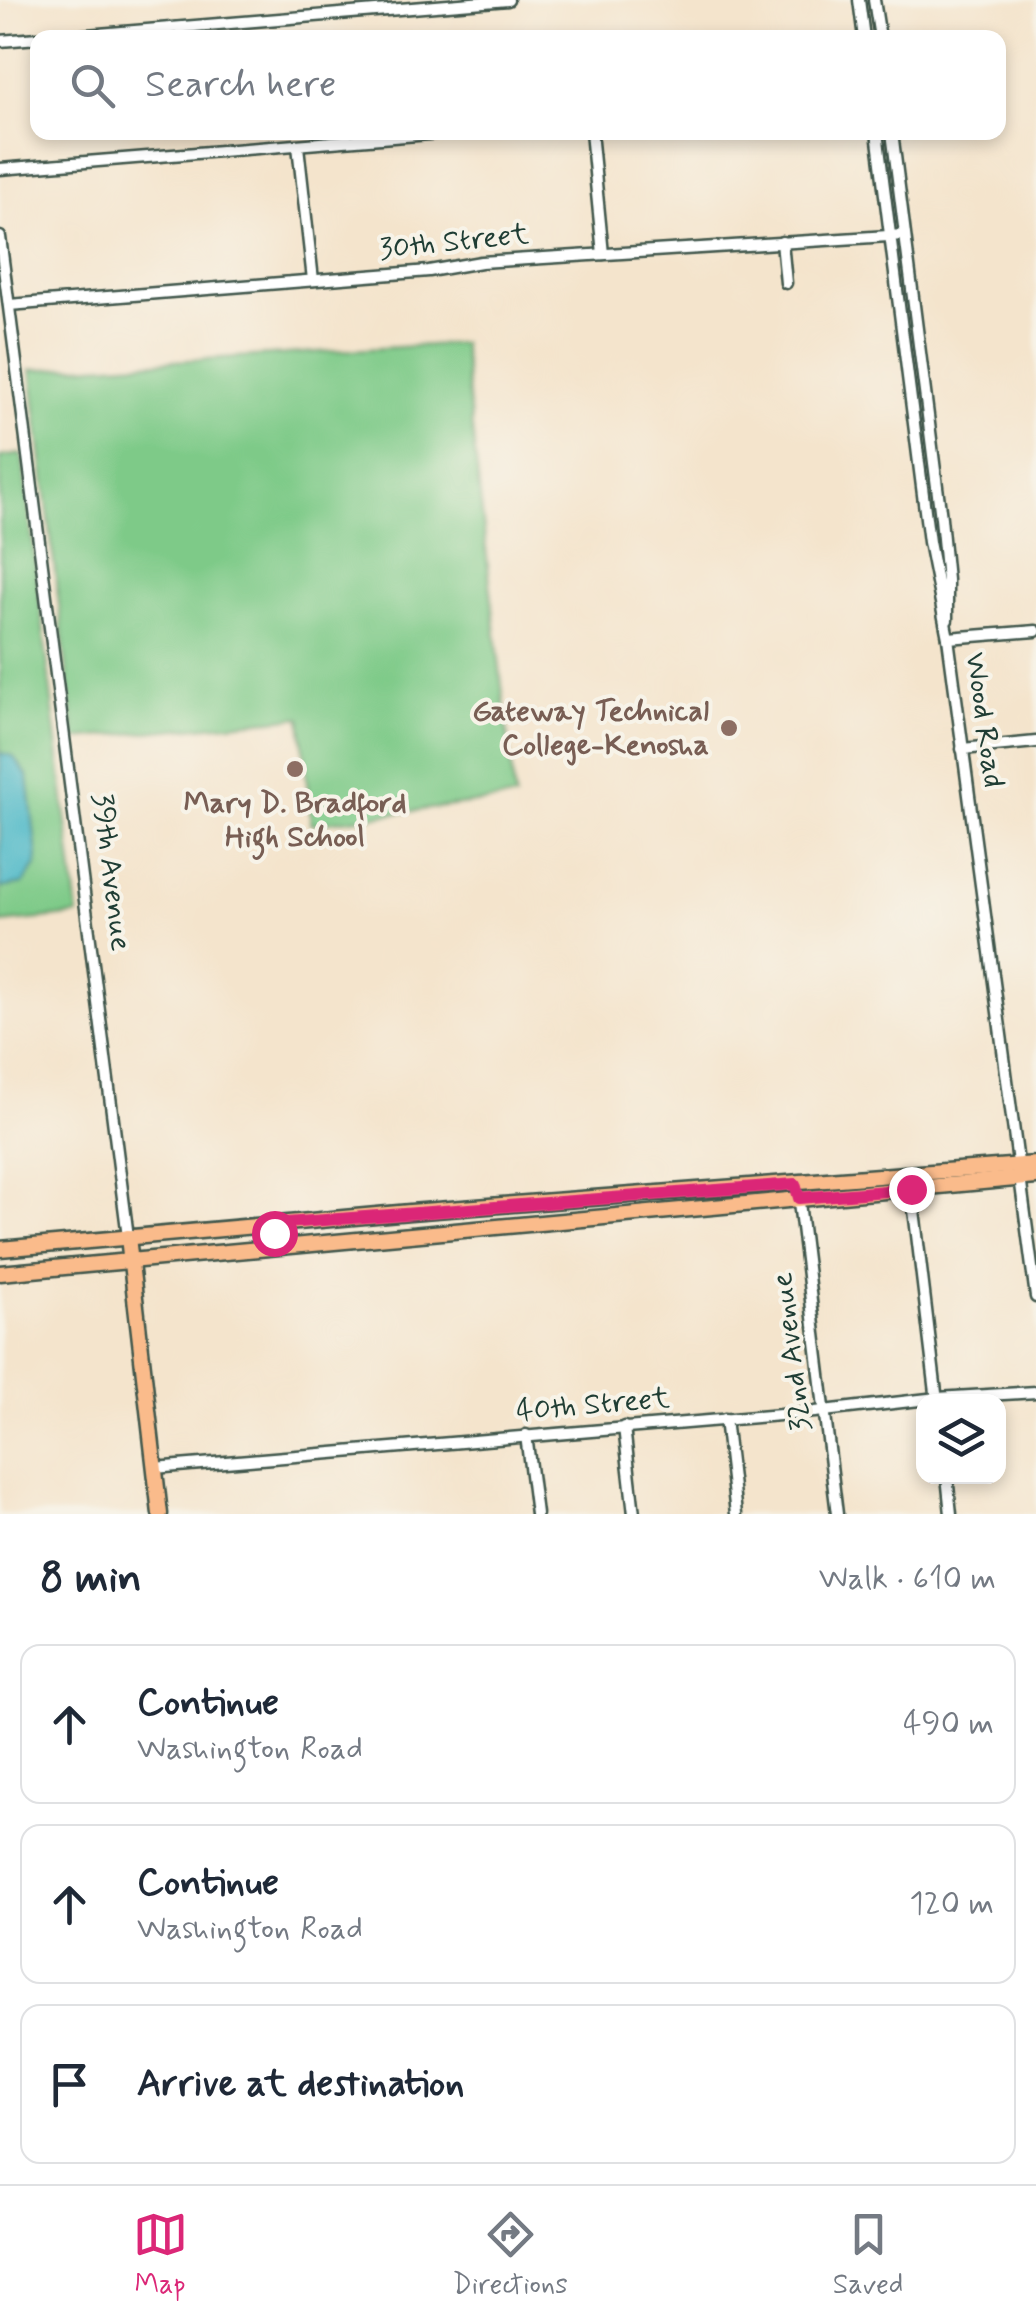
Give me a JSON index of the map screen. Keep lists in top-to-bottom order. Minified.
{"streets":{"main road":["39th Avenue"],"street":["30th Street","Wood Road","32nd Avenue","40th Street"]},"crossings":[["30th Street","Wood Road"],["30th Street","39th Avenue"],["39th Avenue","40th Street"],["32nd Avenue","40th Street"]],"places":["Gateway Technical College-Kenosha","Mary D. Bradford High School"],"page":{"search":"Search here","heading":["8 min","Walk · 610 m"],"list":[["Continue","Washington Road","490 m"],["Continue","Washington Road","120 m"],"Arrive at destination"],"nav":["Map","Directions","Saved"]}}
